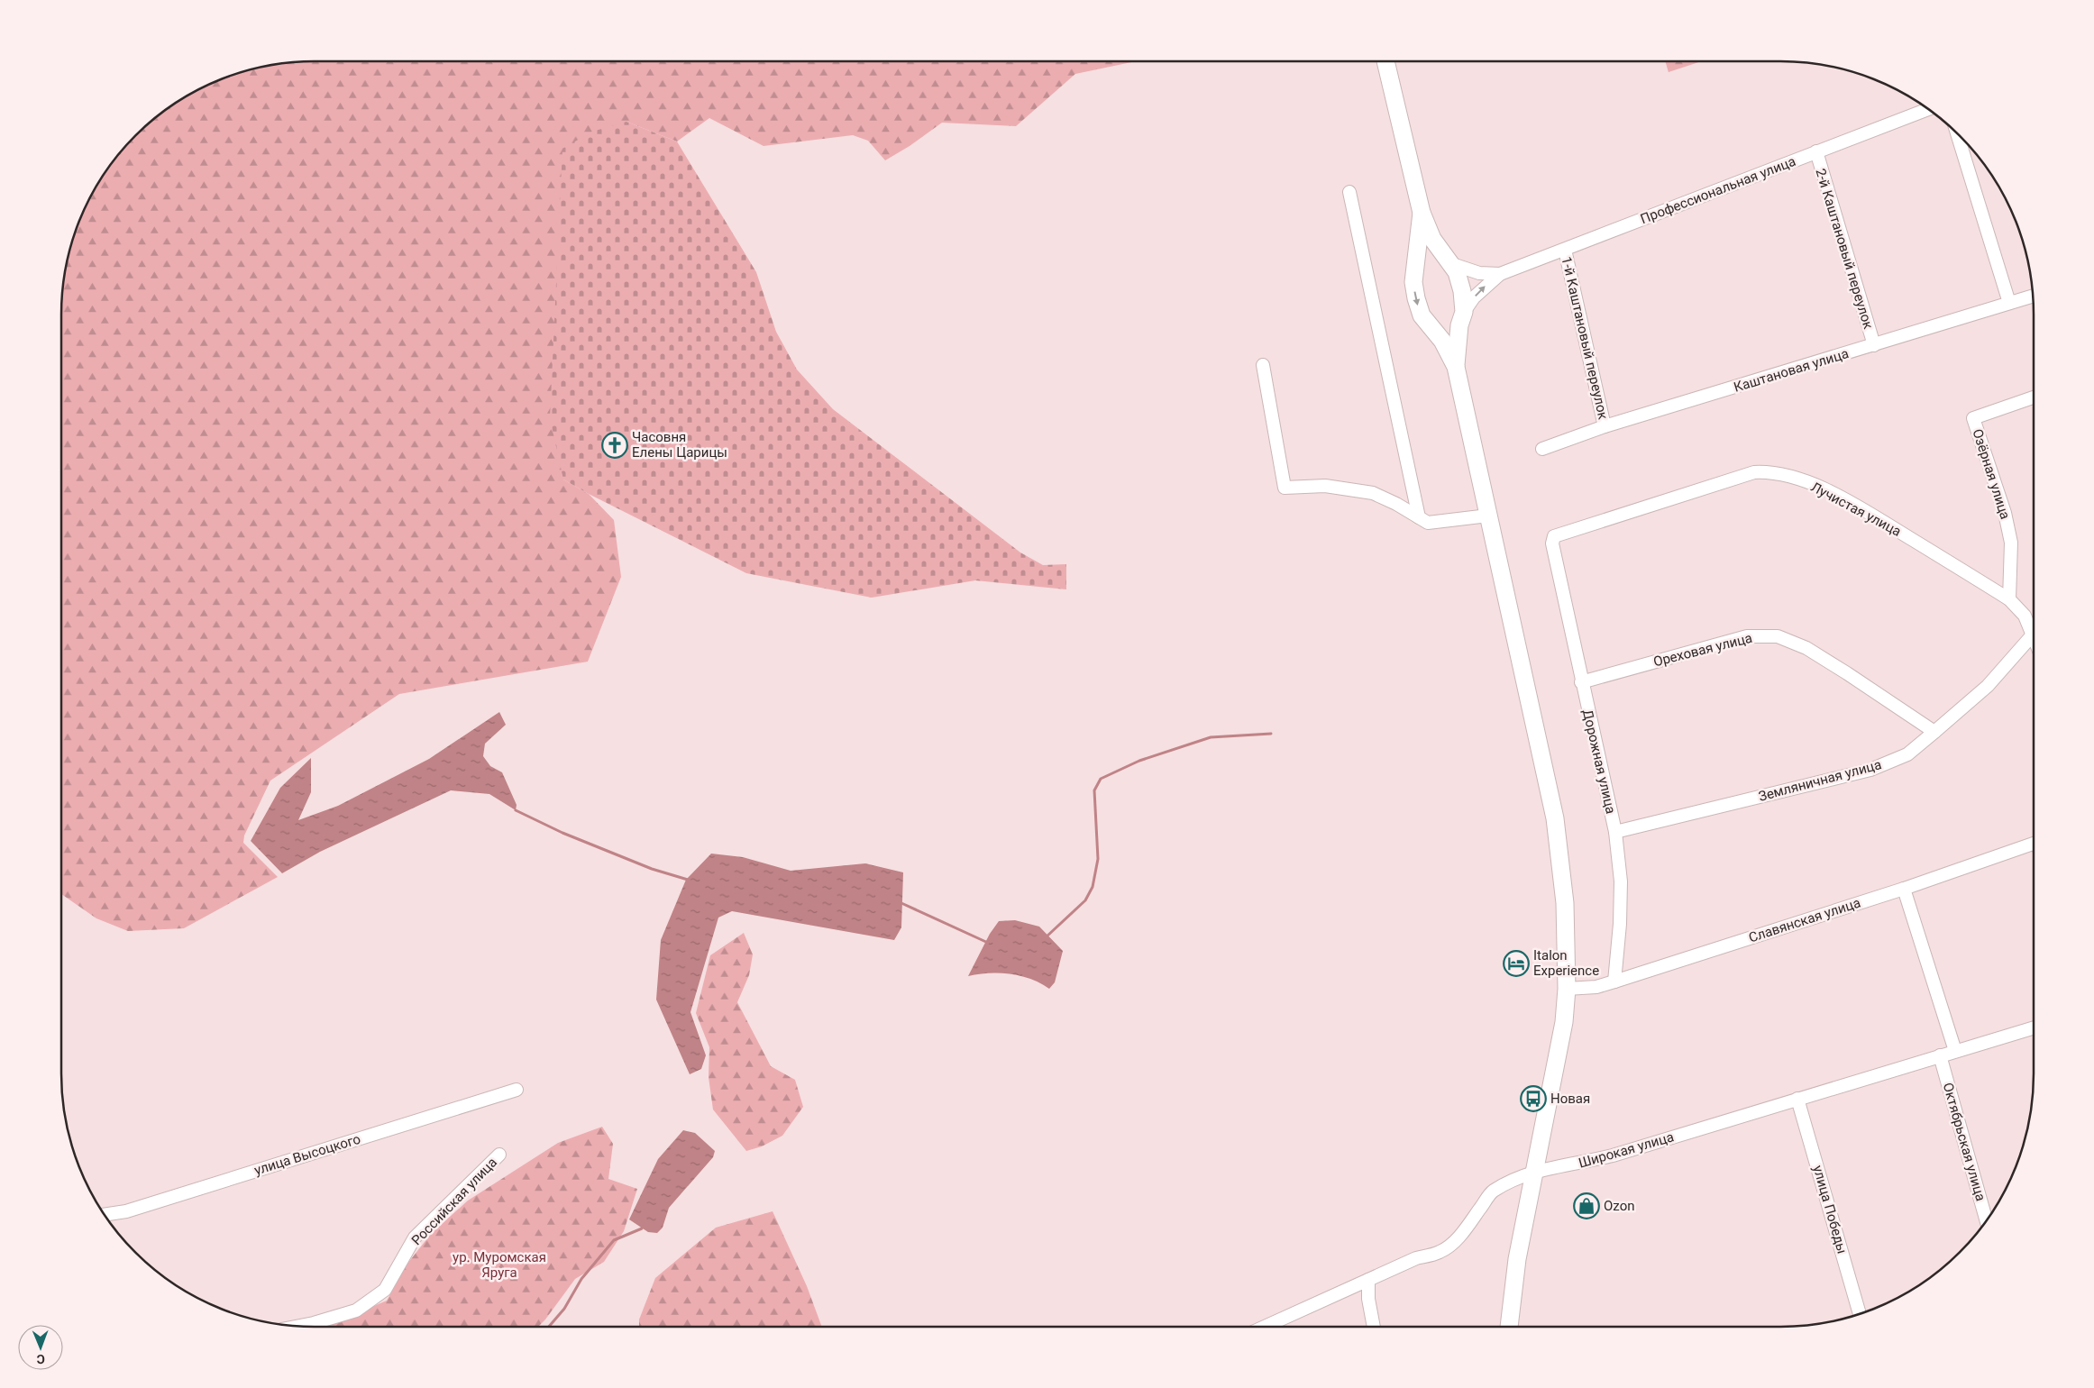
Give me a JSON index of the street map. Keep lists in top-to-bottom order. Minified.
{"streets":{"street":["Профессиональная улица","2-й Каштановый переулок","1-й Каштановый переулок","Каштановая улица","Озёрная улица","Лучистая улица","Ореховая улица","Дорожная улица","Земляничная улица","Славянская улица","Октябрьская улица","Широкая улица","улица Высоцкого","Российская улица","улица Победы"]},"crossings":[["Профессиональная улица","2-й Каштановый переулок"],["Профессиональная улица","1-й Каштановый переулок"],["2-й Каштановый переулок","Каштановая улица"],["1-й Каштановый переулок","Каштановая улица"],["Озёрная улица","Лучистая улица"],["Лучистая улица","Дорожная улица"],["Ореховая улица","Дорожная улица"],["Ореховая улица","Земляничная улица"],["Дорожная улица","Земляничная улица"],["Дорожная улица","Славянская улица"],["Октябрьская улица","Широкая улица"],["Широкая улица","улица Победы"]],"parks":["ур. Муромская Яруга"],"places":{"church":["Часовня Елены Царицы"],"hotel":["Italon Experience"],"bus stop":["Новая"],"shop":["Ozon"]},"north":"bottom"}
